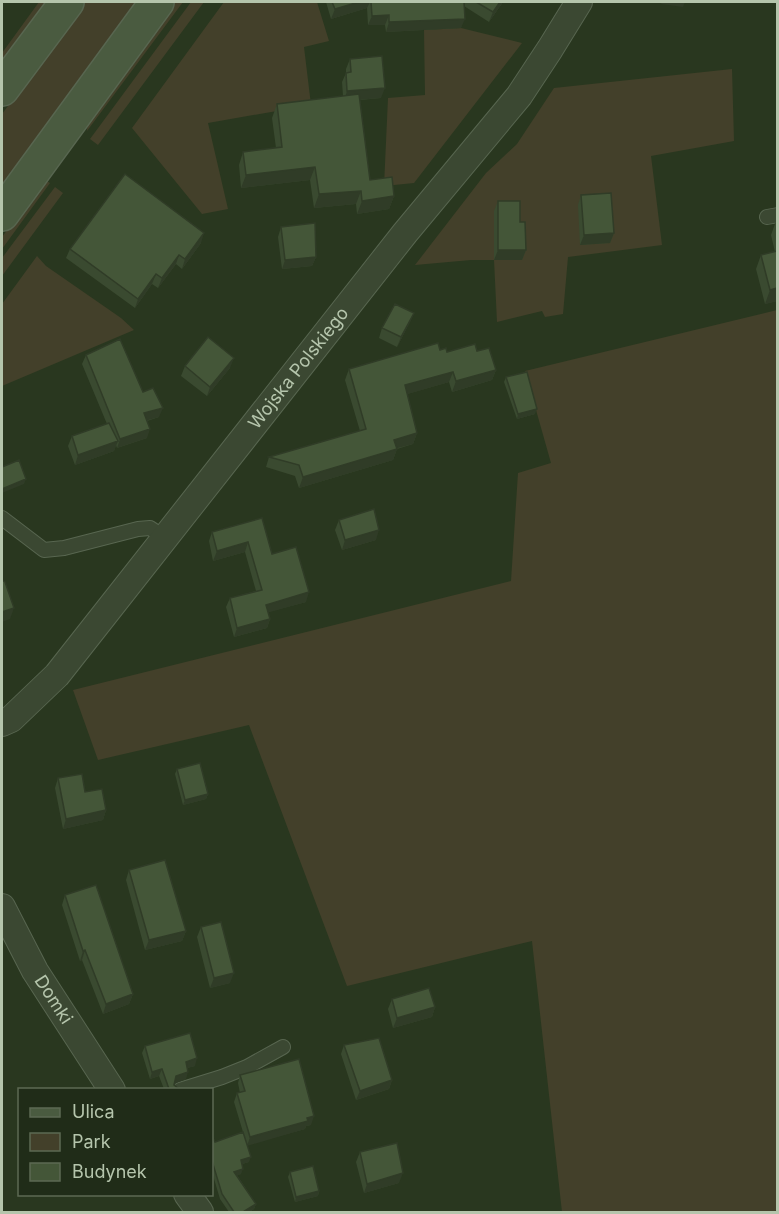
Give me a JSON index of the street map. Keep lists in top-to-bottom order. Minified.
{"streets":{"street":["Wojska Polskiego","Domki"]},"legend":["Ulica","Park","Budynek"]}
